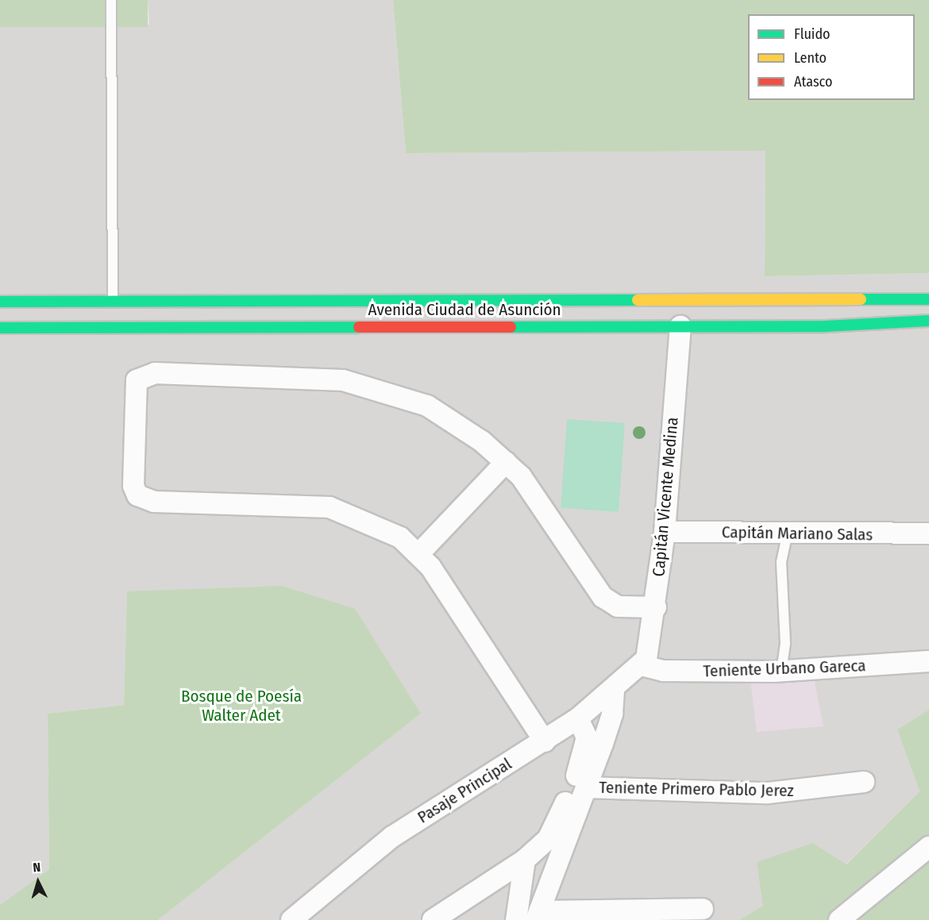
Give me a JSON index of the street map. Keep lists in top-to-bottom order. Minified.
{"streets":{"highway":["Avenida Ciudad de Asunción"],"street":["Capitán Vicente Medina","Capitán Mariano Salas","Teniente Urbano Gareca","Teniente Primero Pablo Jerez","Pasaje Principal"]},"crossings":[["Avenida Ciudad de Asunción","Capitán Vicente Medina"],["Capitán Vicente Medina","Capitán Mariano Salas"],["Capitán Vicente Medina","Teniente Urbano Gareca"],["Capitán Vicente Medina","Pasaje Principal"],["Teniente Urbano Gareca","Pasaje Principal"]],"parks":["Bosque de Poesía Walter Adet"],"legend":["Fluido","Lento","Atasco"],"north":"top"}
